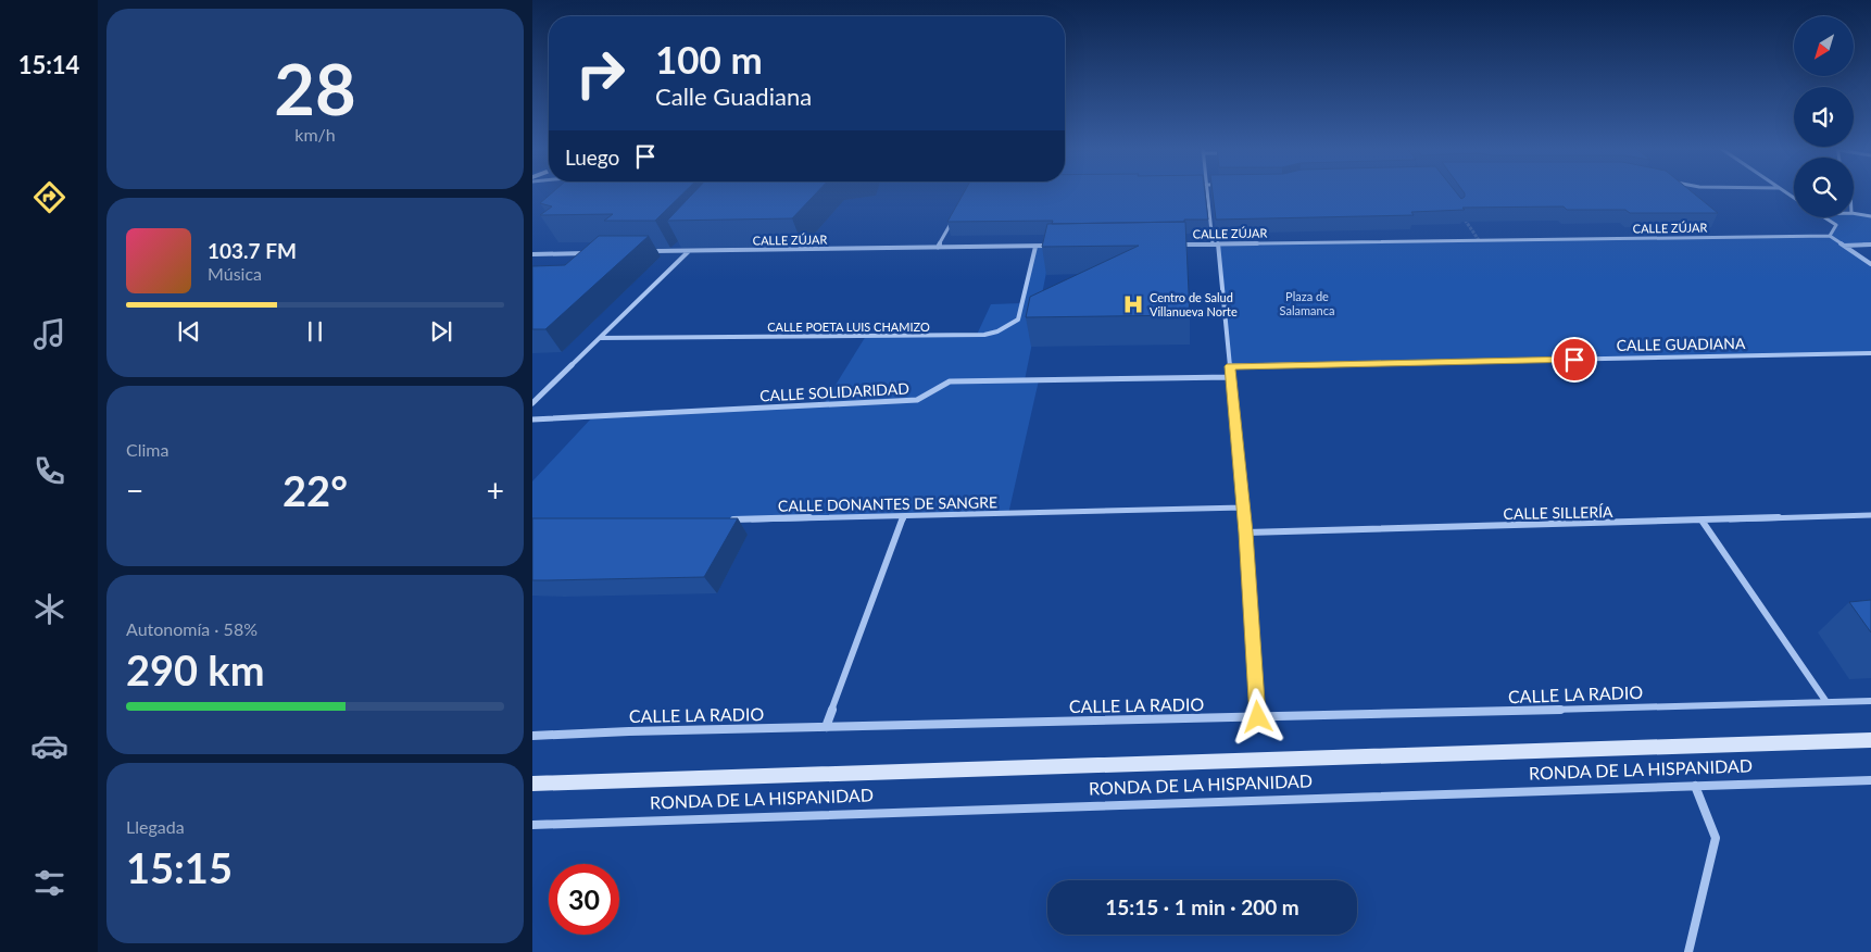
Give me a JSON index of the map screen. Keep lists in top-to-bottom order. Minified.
{"streets":{"street":["CALLE ZÚJAR","CALLE POETA LUIS CHAMIZO","CALLE GUADIANA","CALLE SOLIDARIDAD","CALLE DONANTES DE SANGRE","CALLE SILLERÍA","CALLE LA RADIO","RONDA DE LA HISPANIDAD"]},"crossings":[["CALLE ZÚJAR","CALLE POETA LUIS CHAMIZO"]],"parks":["Plaza de Salamanca"],"places":{"hospital":["Centro de Salud Villanueva Norte"]},"north":"bottom left","page":{"tabs":"15:14","tile":[["28","km/h"],"Clima",["Autonomía · 58%","290 km"],["Llegada","15:15"]],"turn":["100 m","Calle Guadiana"],"then":"Luego","song":["103.7 FM","Música"],"heat":["−","22°","+"],"limit":"30","trip":"15:15 · 1 min · 200 m"}}
